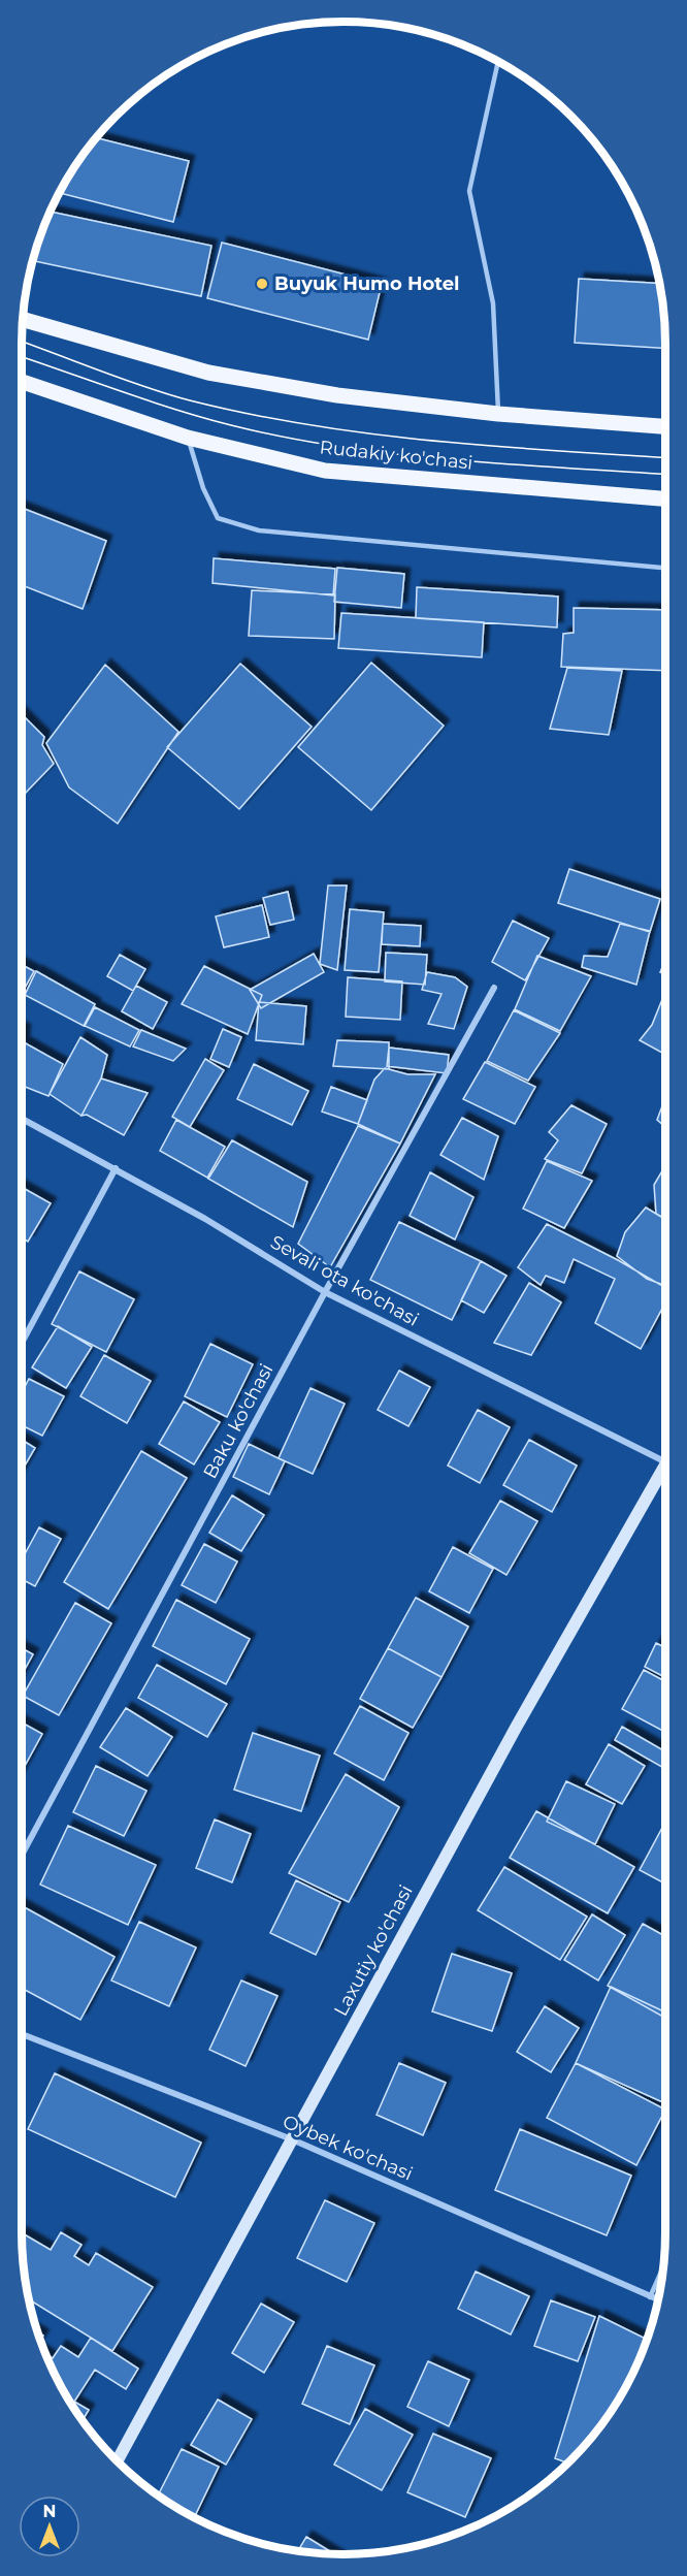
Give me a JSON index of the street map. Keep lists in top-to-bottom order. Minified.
{"streets":{"main road":["Rudakiy ko'chasi"],"street":["Sevali ota ko'chasi","Baku ko'chasi","Laxutiy ko'chasi","Oybek ko'chasi"]},"crossings":[["Sevali ota ko'chasi","Baku ko'chasi"],["Laxutiy ko'chasi","Oybek ko'chasi"]],"places":["Buyuk Humo Hotel"],"north":"top"}
